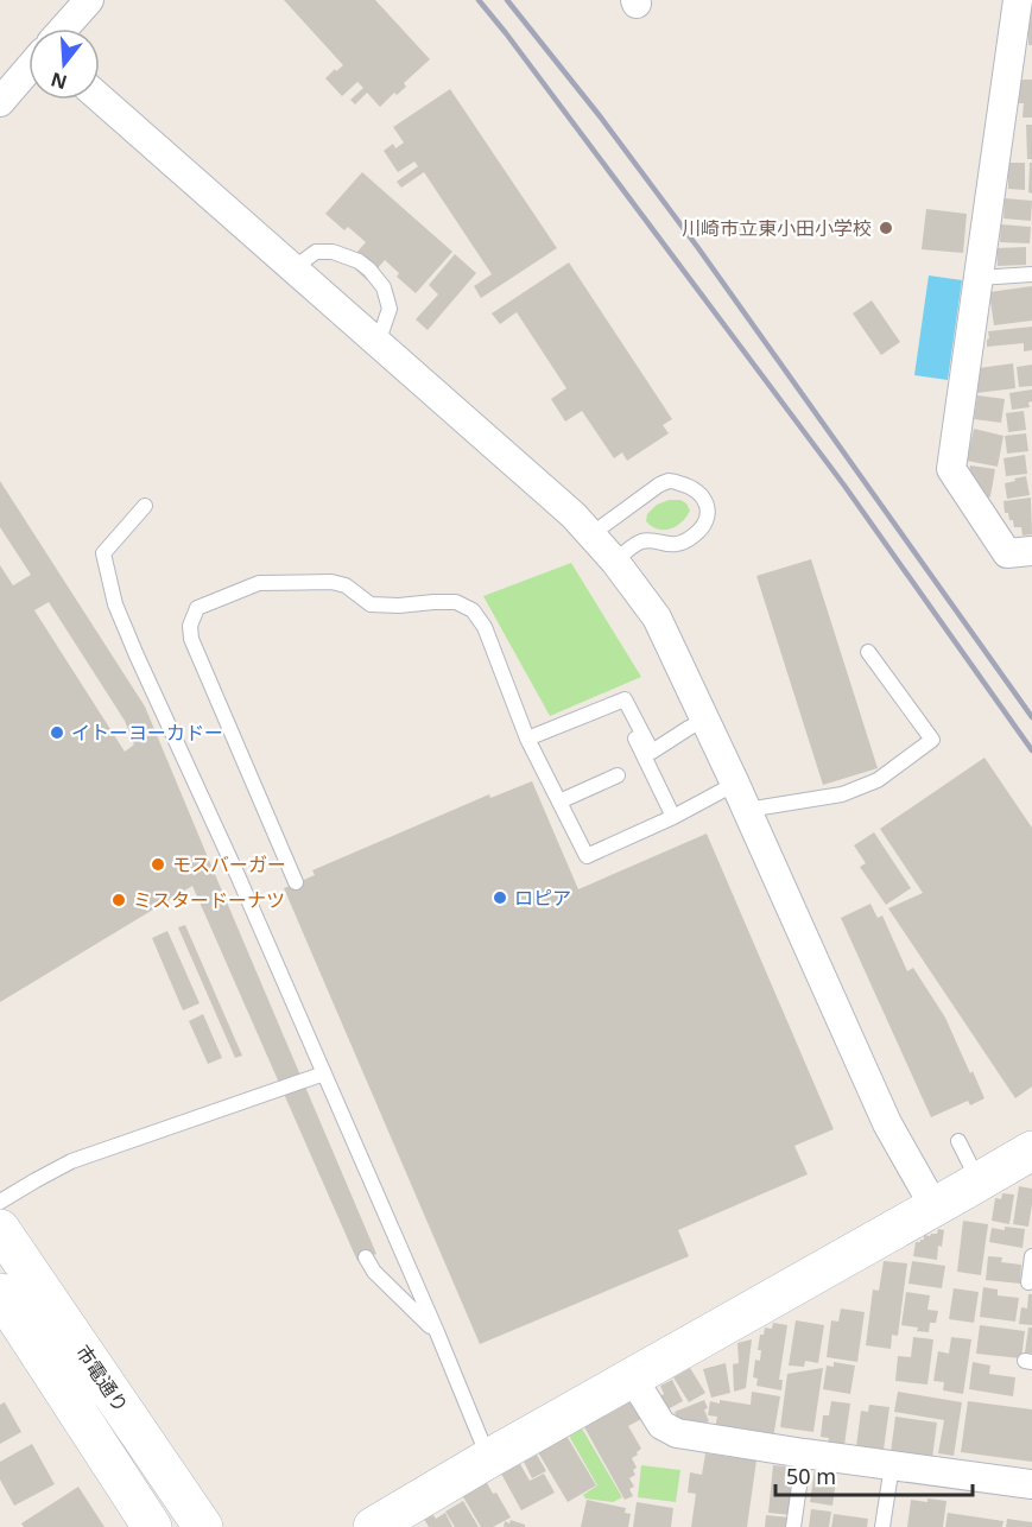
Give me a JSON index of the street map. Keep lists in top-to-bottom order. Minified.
{"streets":{"street":["市電通り"]},"places":["川崎市立東小田小学校","イトーヨーカドー","モスバーガー","ロピア","ミスタードーナツ"],"scale_bar":"50 m","north":"bottom"}
